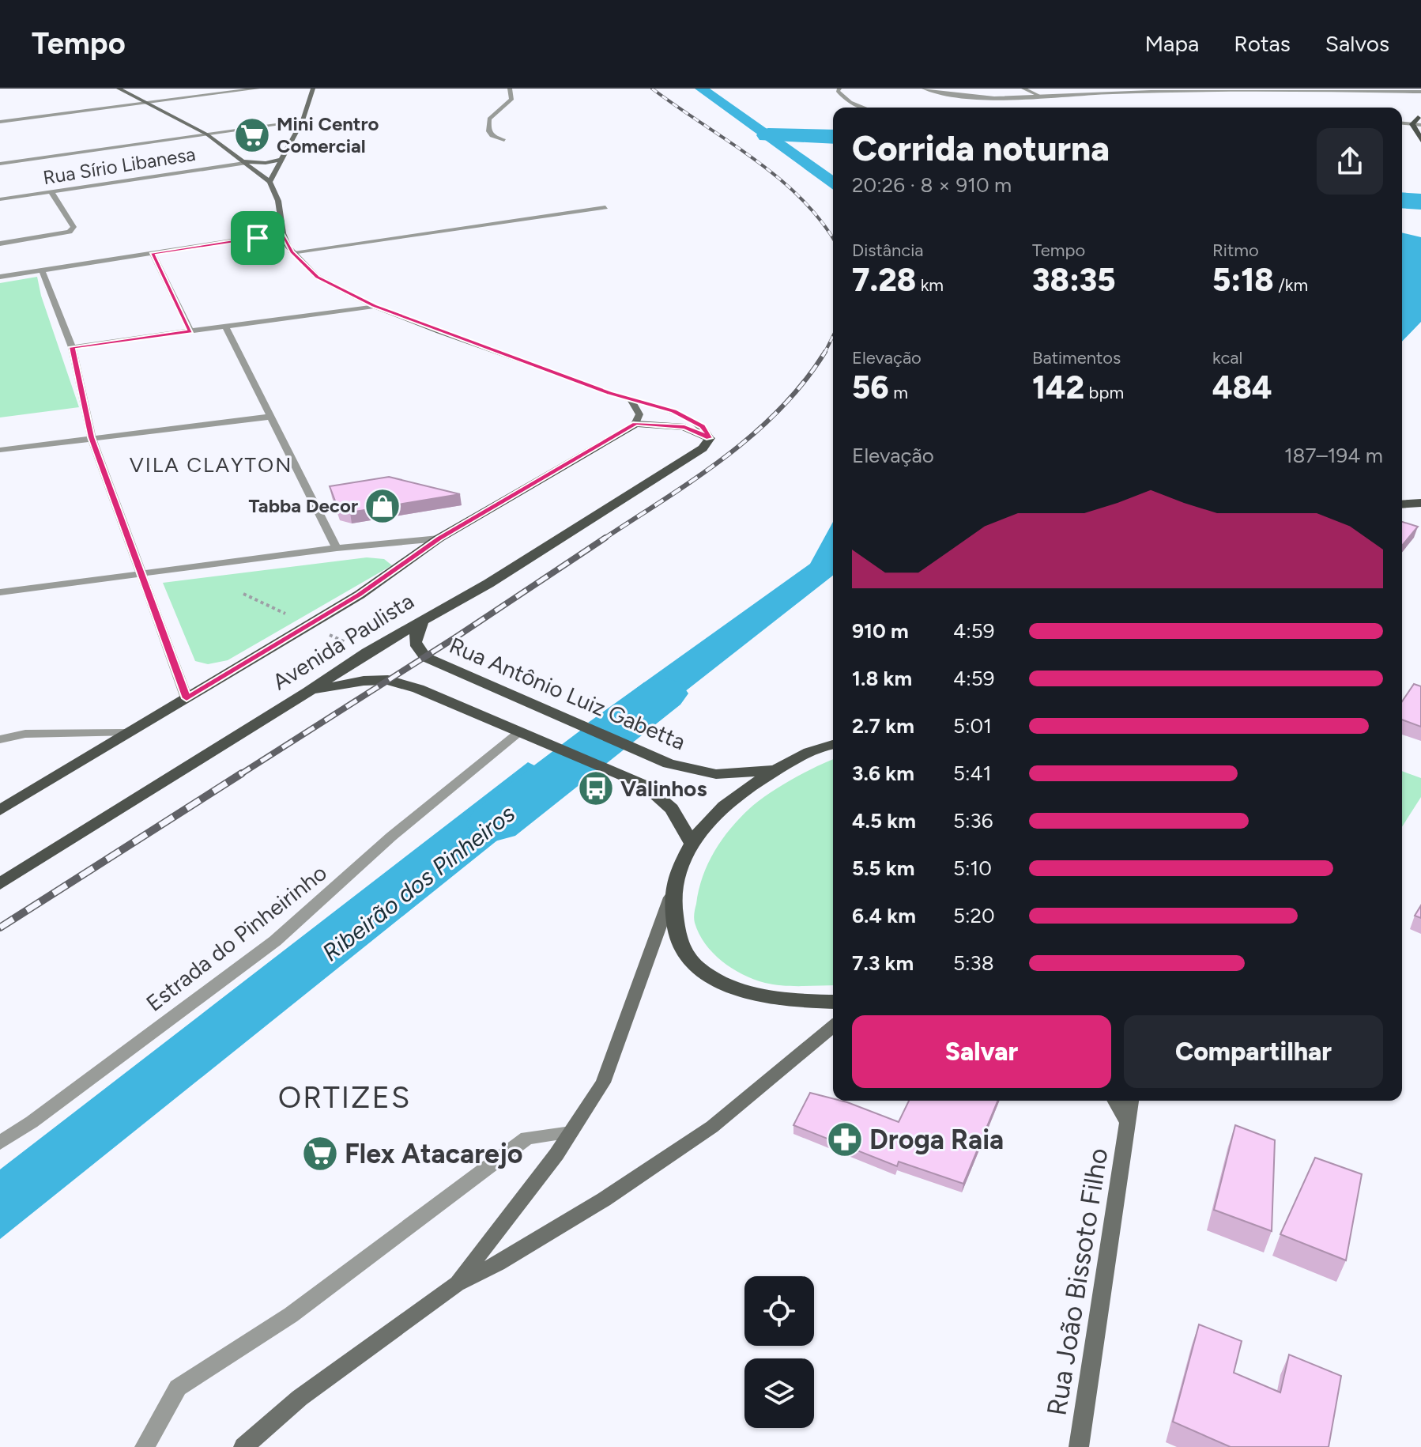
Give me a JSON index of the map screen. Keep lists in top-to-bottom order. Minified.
{"streets":{"main road":["Avenida Paulista","Rua Antônio Luiz Gabetta","Rua João Bissoto Filho"],"street":["Rua Sírio Libanesa","Estrada do Pinheirinho"]},"crossings":[["Avenida Paulista","Rua Antônio Luiz Gabetta"]],"districts":["VILA CLAYTON","ORTIZES"],"water":["Ribeirão dos Pinheiros"],"places":{"supermarket":["Mini Centro Comercial","Flex Atacarejo"],"shop":["Tabba Decor"],"bus stop":["Valinhos"],"pharmacy":["Droga Raia"]},"page":{"header":"Tempo","nav":["Mapa","Rotas","Salvos"],"heading":["Corrida noturna","20:26 · 8 × 910 m"],"stats":[["Distância","7.28 km"],["Tempo","38:35"],["Ritmo","5:18 /km"],["Elevação","56 m"],["Batimentos","142 bpm"],["kcal","484"]],"chart":["Elevação","187–194 m"],"list":[{"name":"910 m","note":"4:59"},{"name":"1.8 km","note":"4:59"},{"name":"2.7 km","note":"5:01"},{"name":"3.6 km","note":"5:41"},{"name":"4.5 km","note":"5:36"},{"name":"5.5 km","note":"5:10"},{"name":"6.4 km","note":"5:20"},{"name":"7.3 km","note":"5:38"}],"buttons":["Salvar","Compartilhar"]}}
